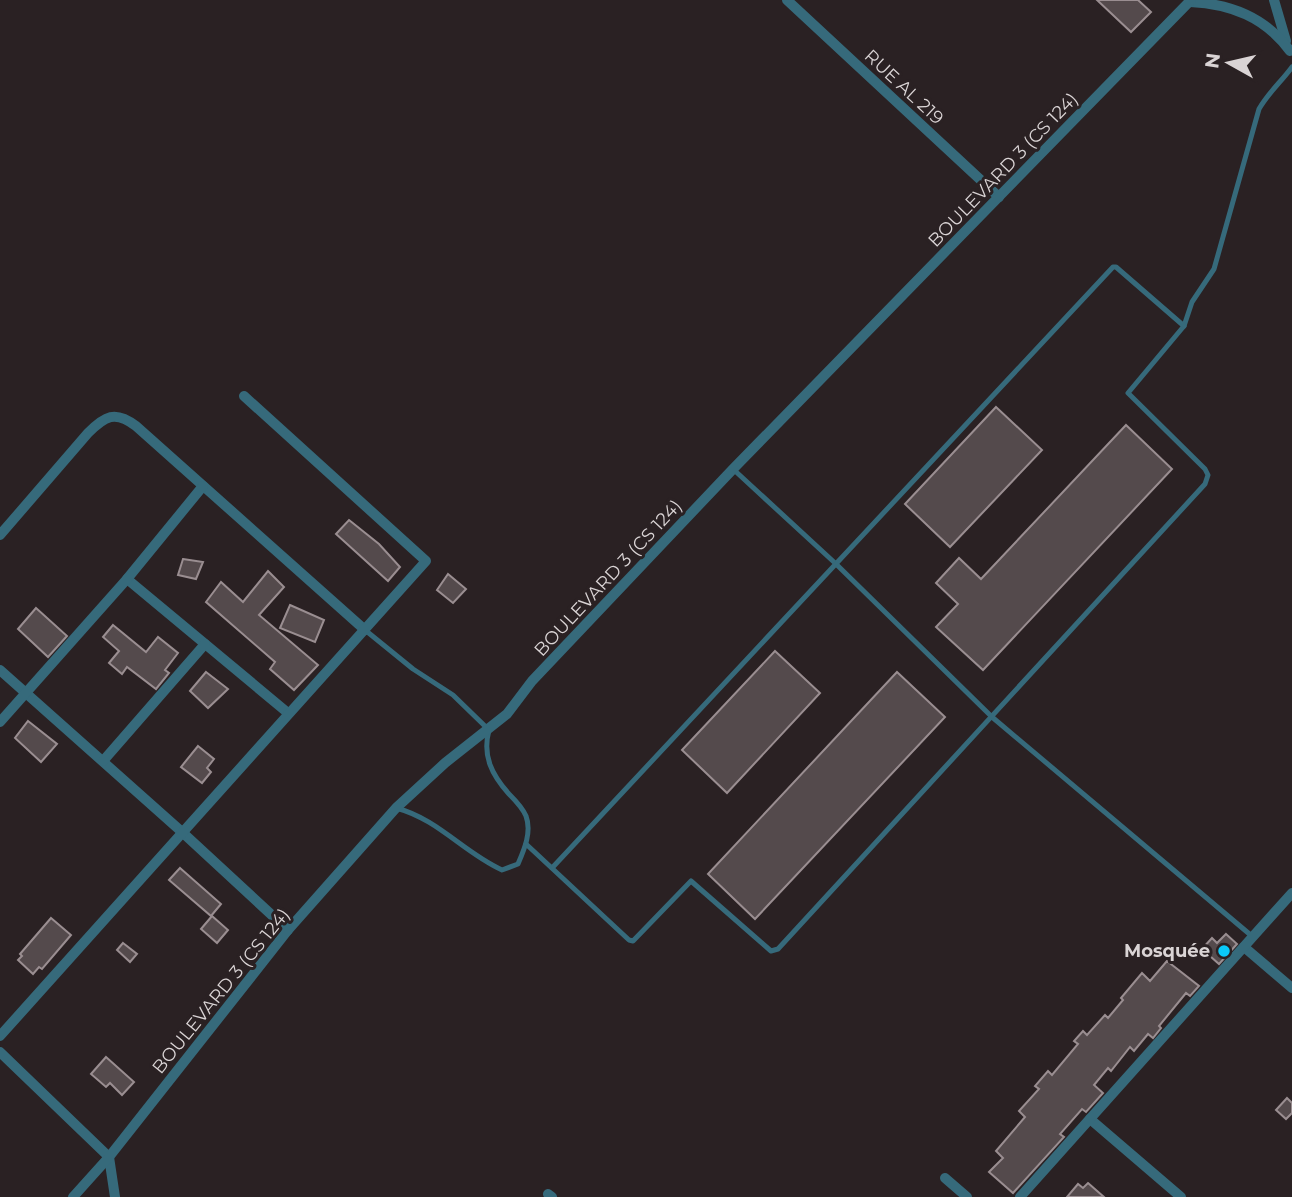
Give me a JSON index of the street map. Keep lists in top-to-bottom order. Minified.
{"streets":{"street":["RUE AL 219","BOULEVARD 3 (CS 124)"]},"crossings":[["RUE AL 219","BOULEVARD 3 (CS 124)"]],"places":["Mosquée"],"north":"left"}
